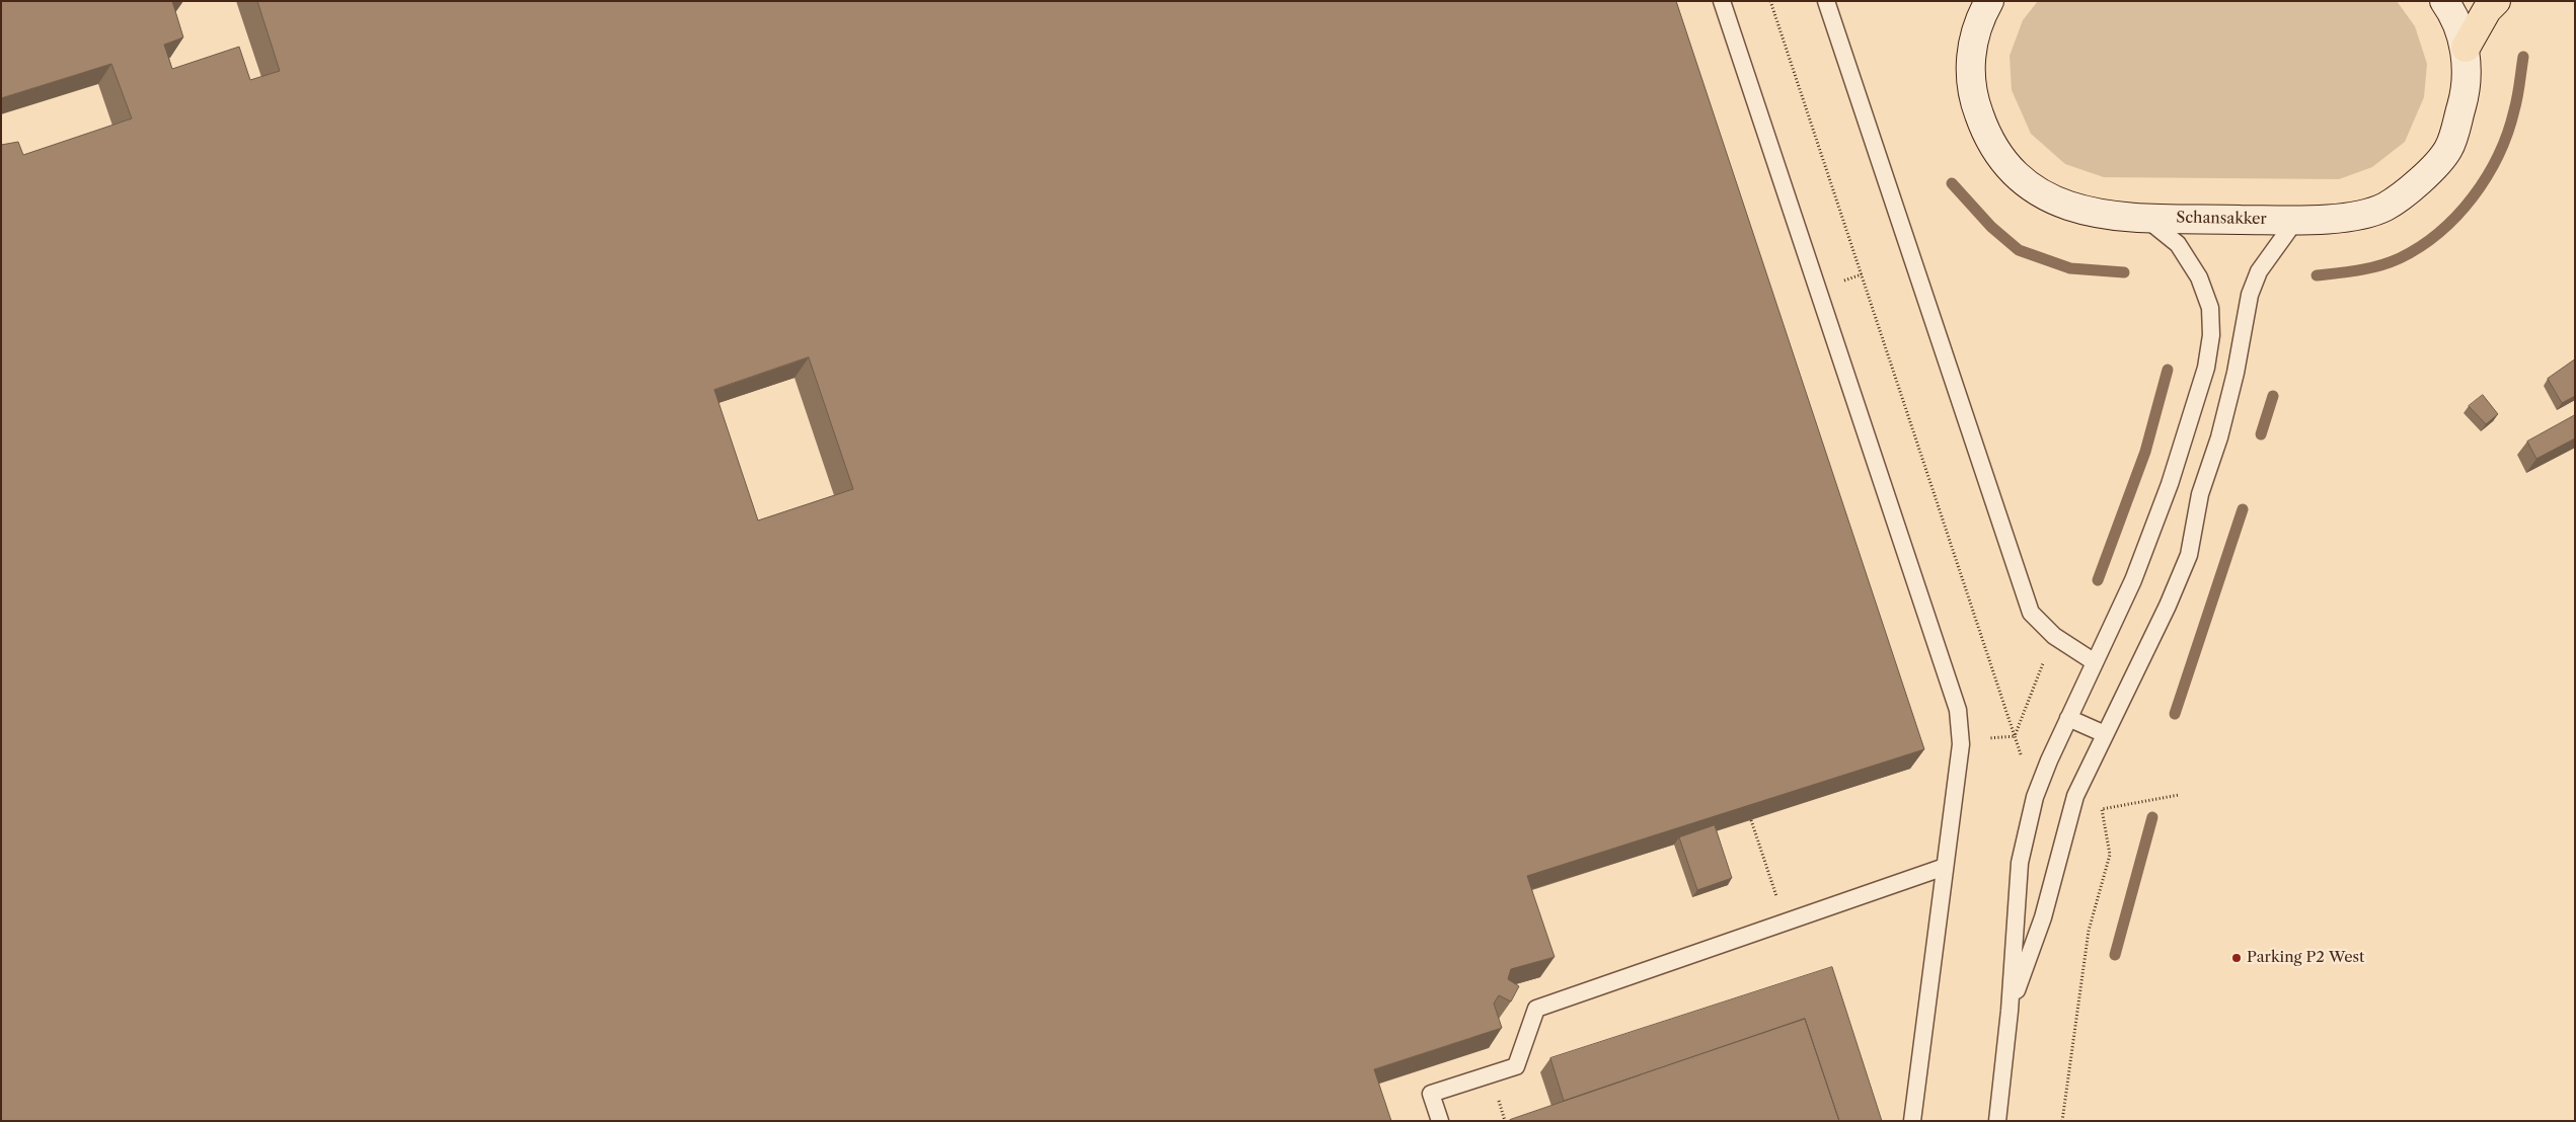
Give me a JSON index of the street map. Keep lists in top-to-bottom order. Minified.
{"streets":{"street":["Schansakker"]},"places":["Parking P2 West"]}
